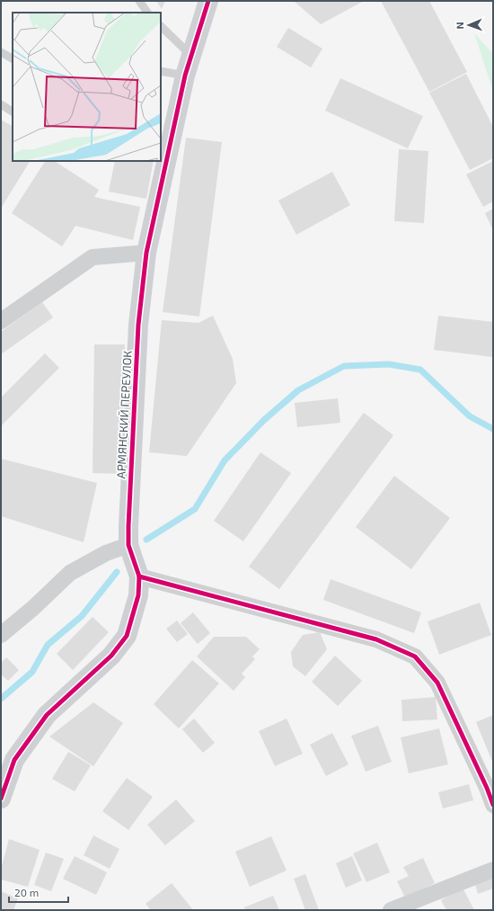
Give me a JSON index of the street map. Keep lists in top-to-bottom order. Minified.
{"streets":{"street":["АРМЯНСКИЙ ПЕРЕУЛОК"]},"scale_bar":"20 m","north":"left"}
